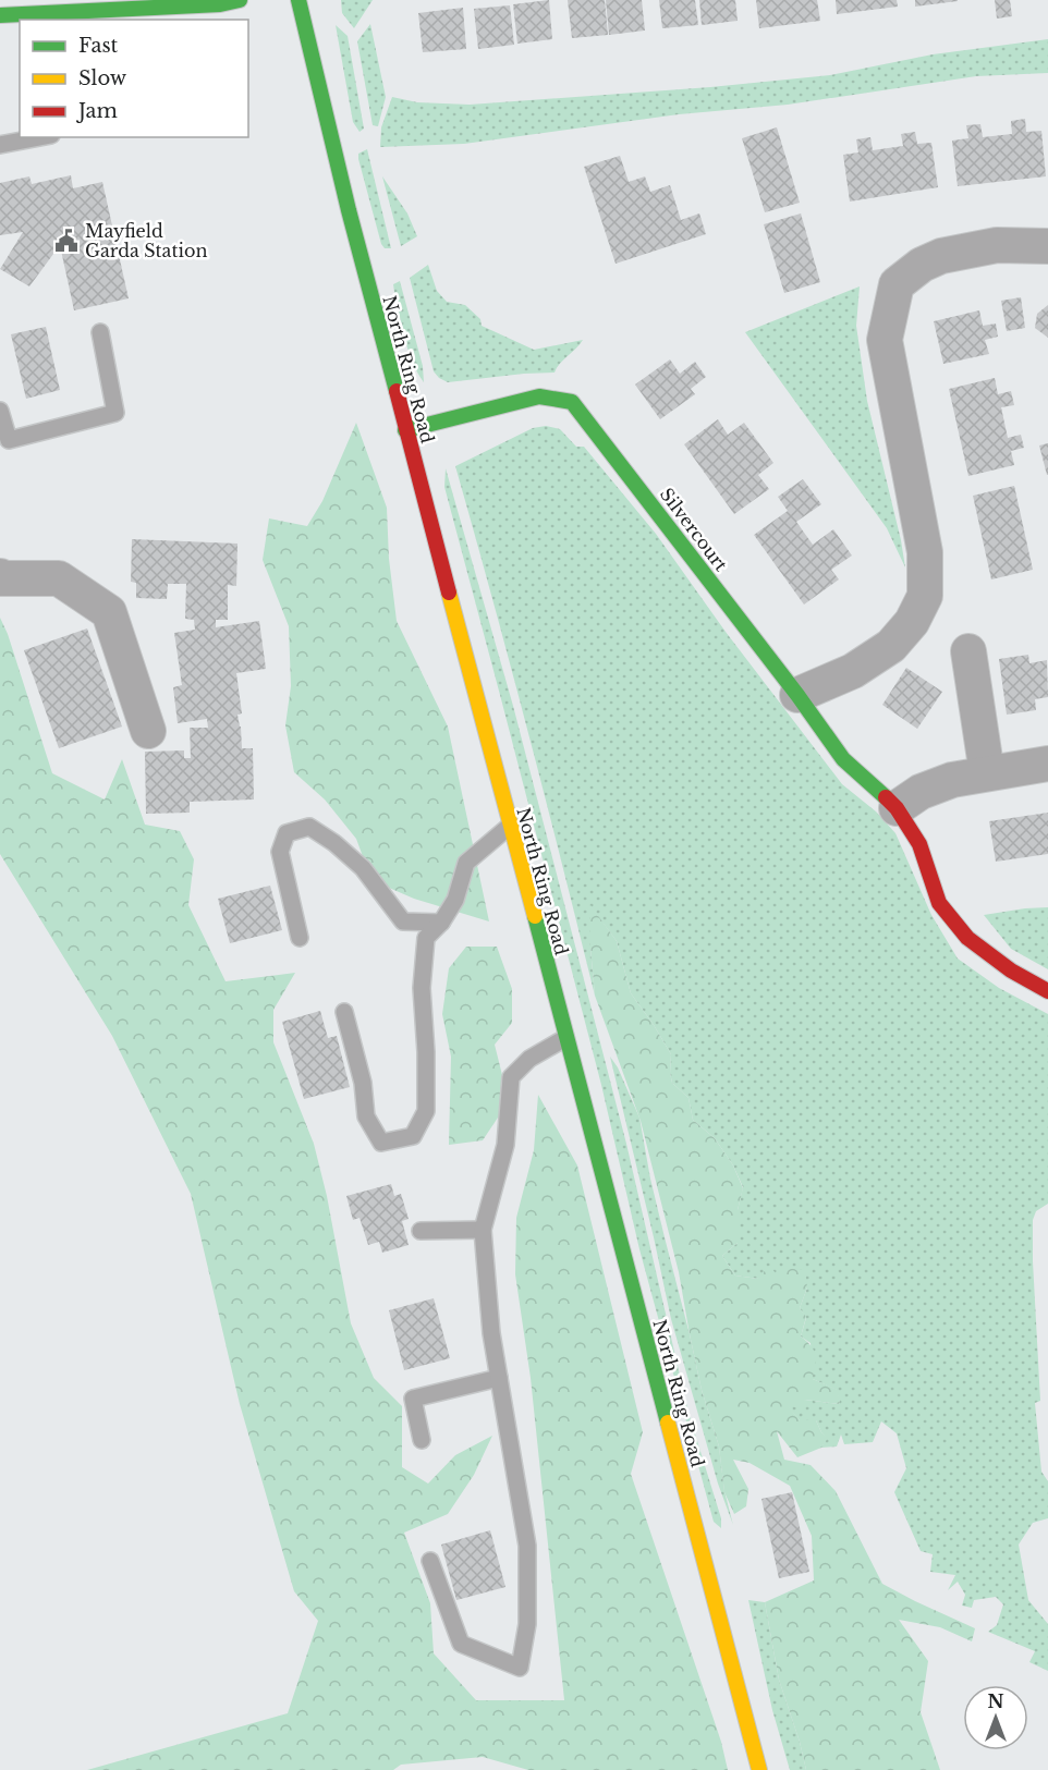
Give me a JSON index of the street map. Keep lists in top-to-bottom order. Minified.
{"streets":{"main road":["North Ring Road","Silvercourt"]},"crossings":[["North Ring Road","Silvercourt"]],"places":{"public building":["Mayfield Garda Station"]},"legend":["Fast","Slow","Jam"],"north":"top"}
